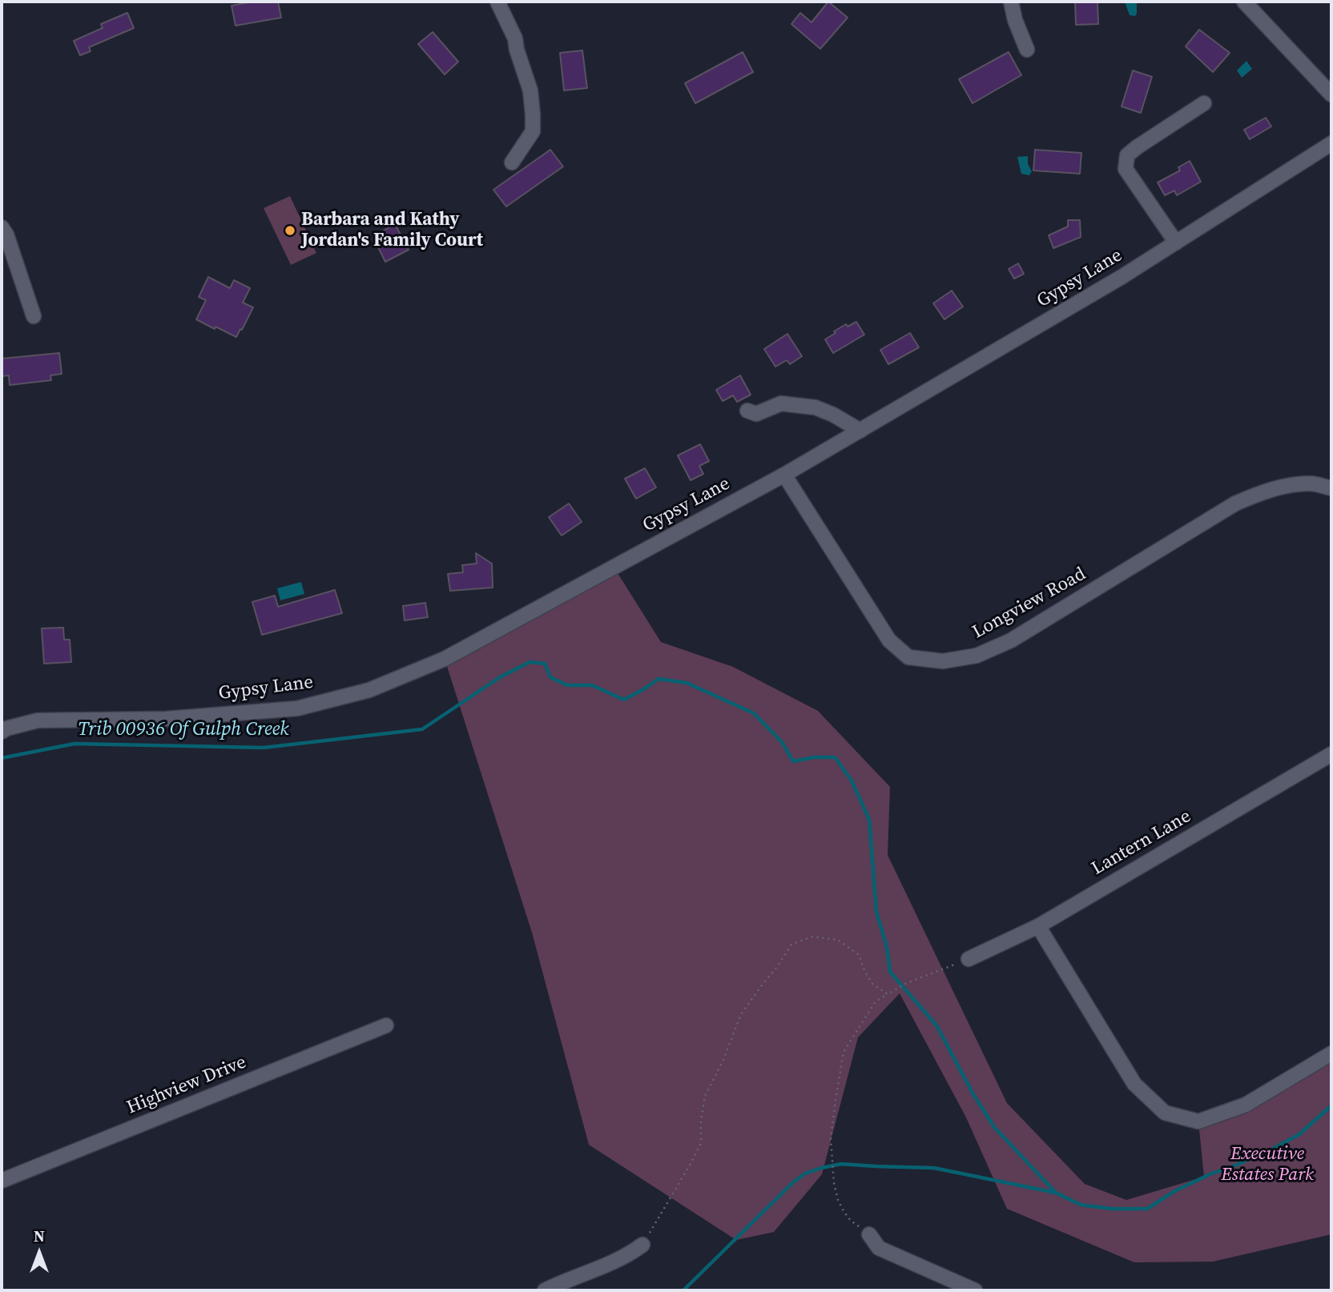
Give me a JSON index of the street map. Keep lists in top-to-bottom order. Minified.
{"streets":{"street":["Gypsy Lane","Longview Road","Lantern Lane","Highview Drive"]},"crossings":[["Gypsy Lane","Longview Road"]],"water":["Trib 00936 Of Gulph Creek"],"parks":["Executive Estates Park"],"places":["Barbara and Kathy Jordan's Family Court"],"north":"top"}
